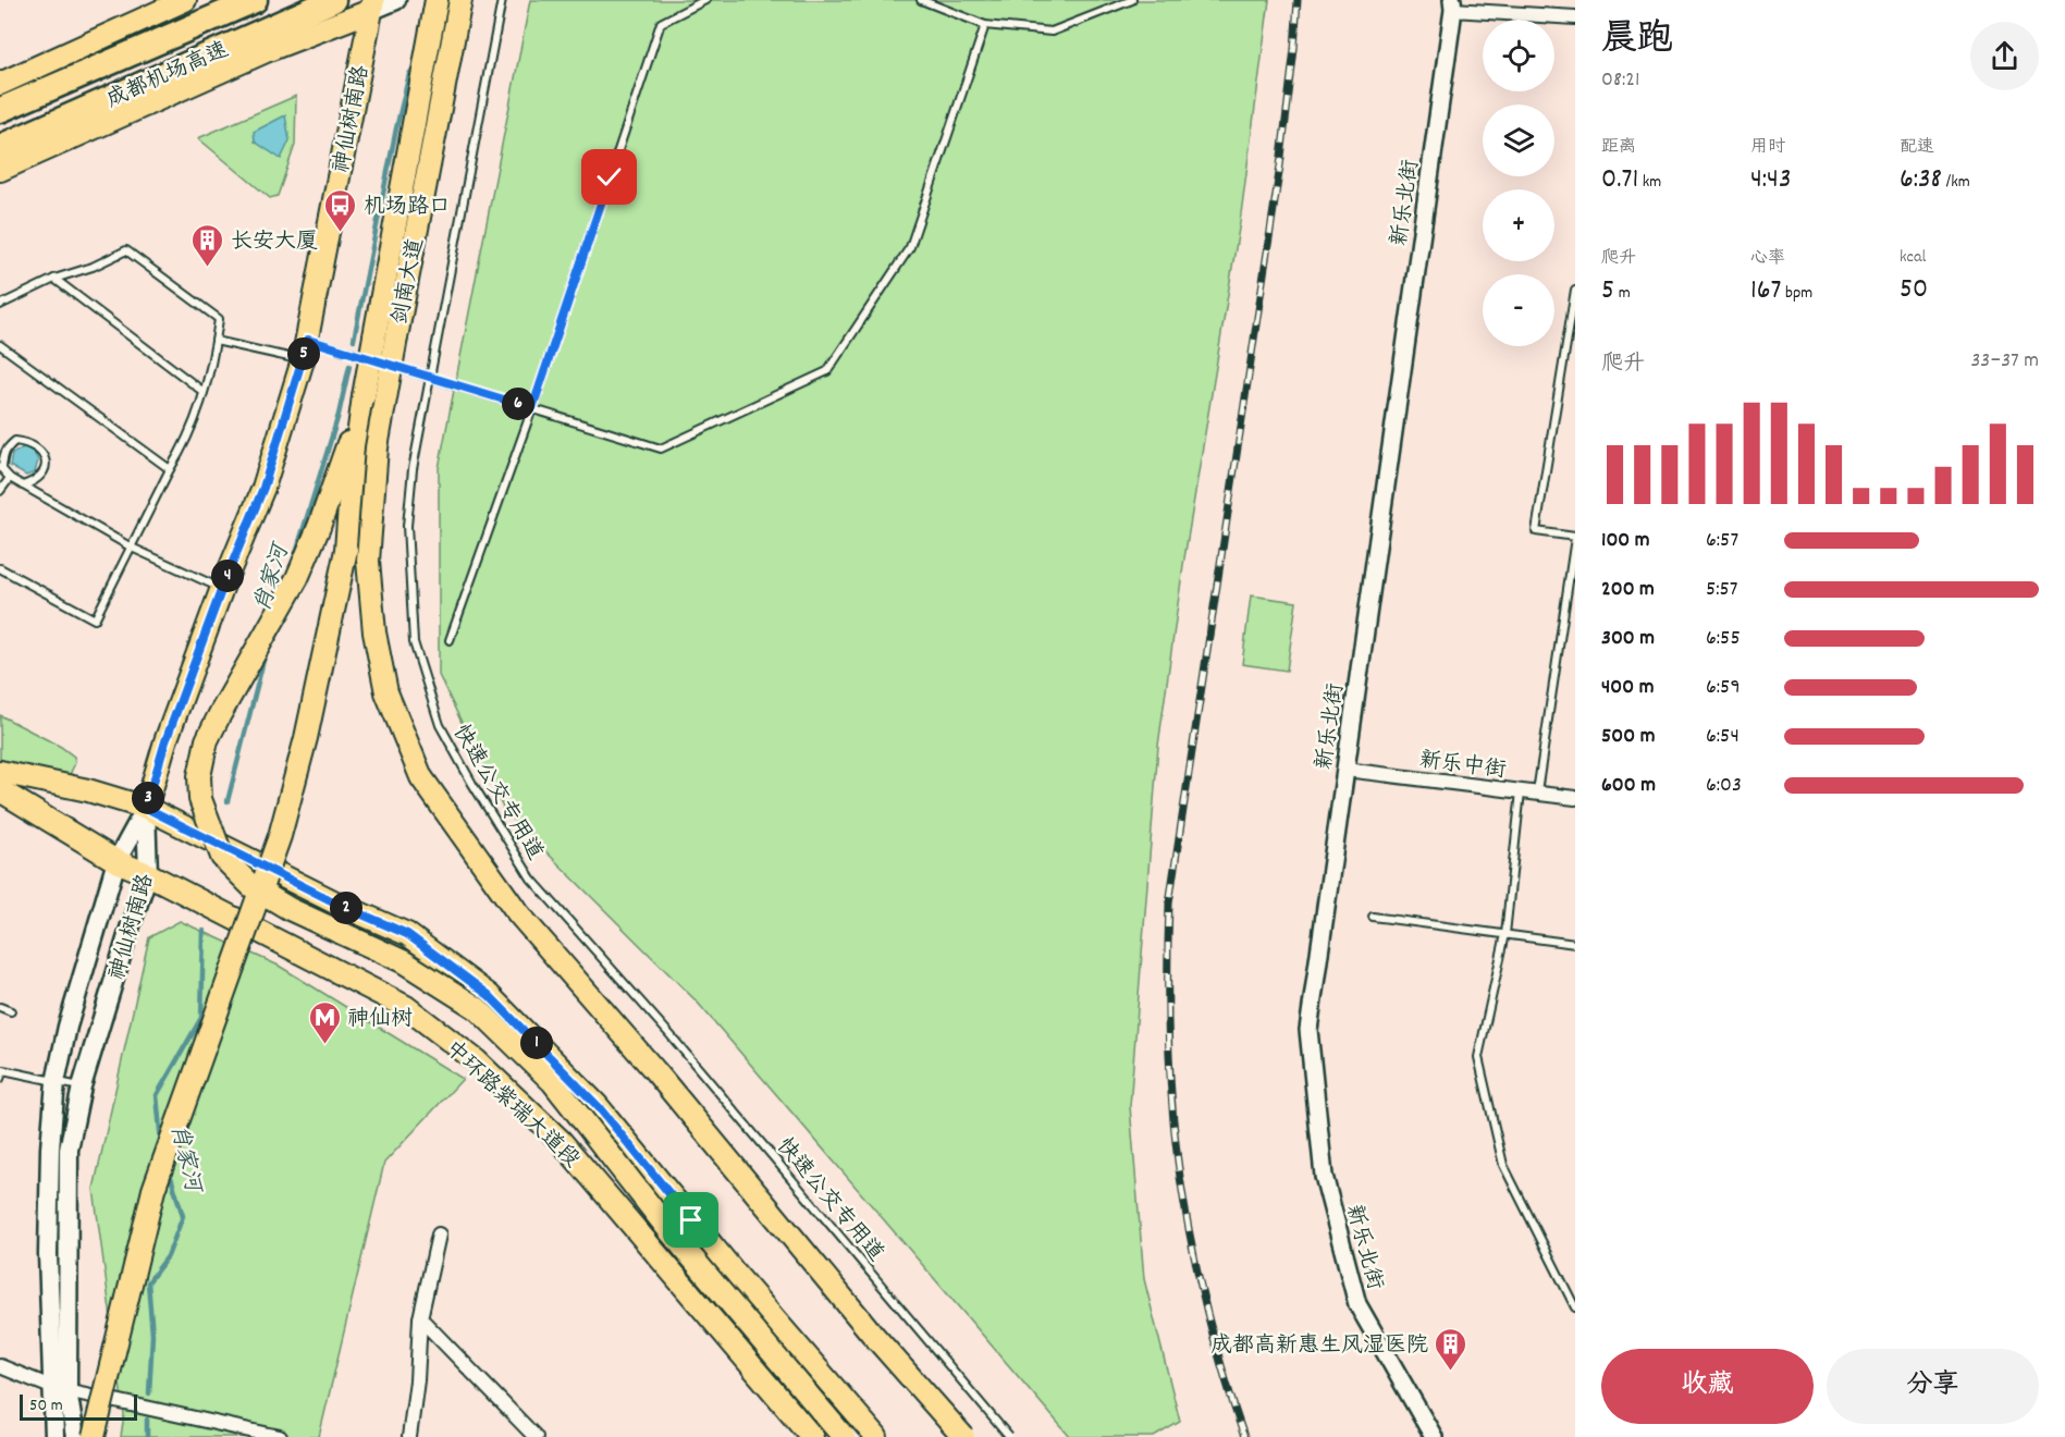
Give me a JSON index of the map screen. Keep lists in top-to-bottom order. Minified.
{"streets":{"highway":["成都机场高速"],"main road":["神仙树南路","剑南大道","中环路紫瑞大道段"],"street":["新乐北街","新乐中街"],"lane":["快速公交专用道"]},"crossings":[["神仙树南路","中环路紫瑞大道段"],["新乐北街","新乐中街"]],"water":["肖家河"],"places":{"bus stop":["机场路口"],"building":["长安大厦","成都高新惠生风湿医院"],"metro station":["神仙树"]},"scale_bar":"50 m","page":{"heading":["晨跑","08:21"],"map_buttons":["+","−"],"stats":[["距离","0.71 km"],["用时","4:43"],["配速","6:38 /km"],["爬升","5 m"],["心率","167 bpm"],["kcal","50"]],"chart":["爬升","33–37 m"],"pins":["5","6","4","3","2","1"],"list":[{"name":"100 m","note":"6:57"},{"name":"200 m","note":"5:57"},{"name":"300 m","note":"6:55"},{"name":"400 m","note":"6:59"},{"name":"500 m","note":"6:54"},{"name":"600 m","note":"6:03"}],"buttons":["收藏","分享"],"scale":"50 m"}}
